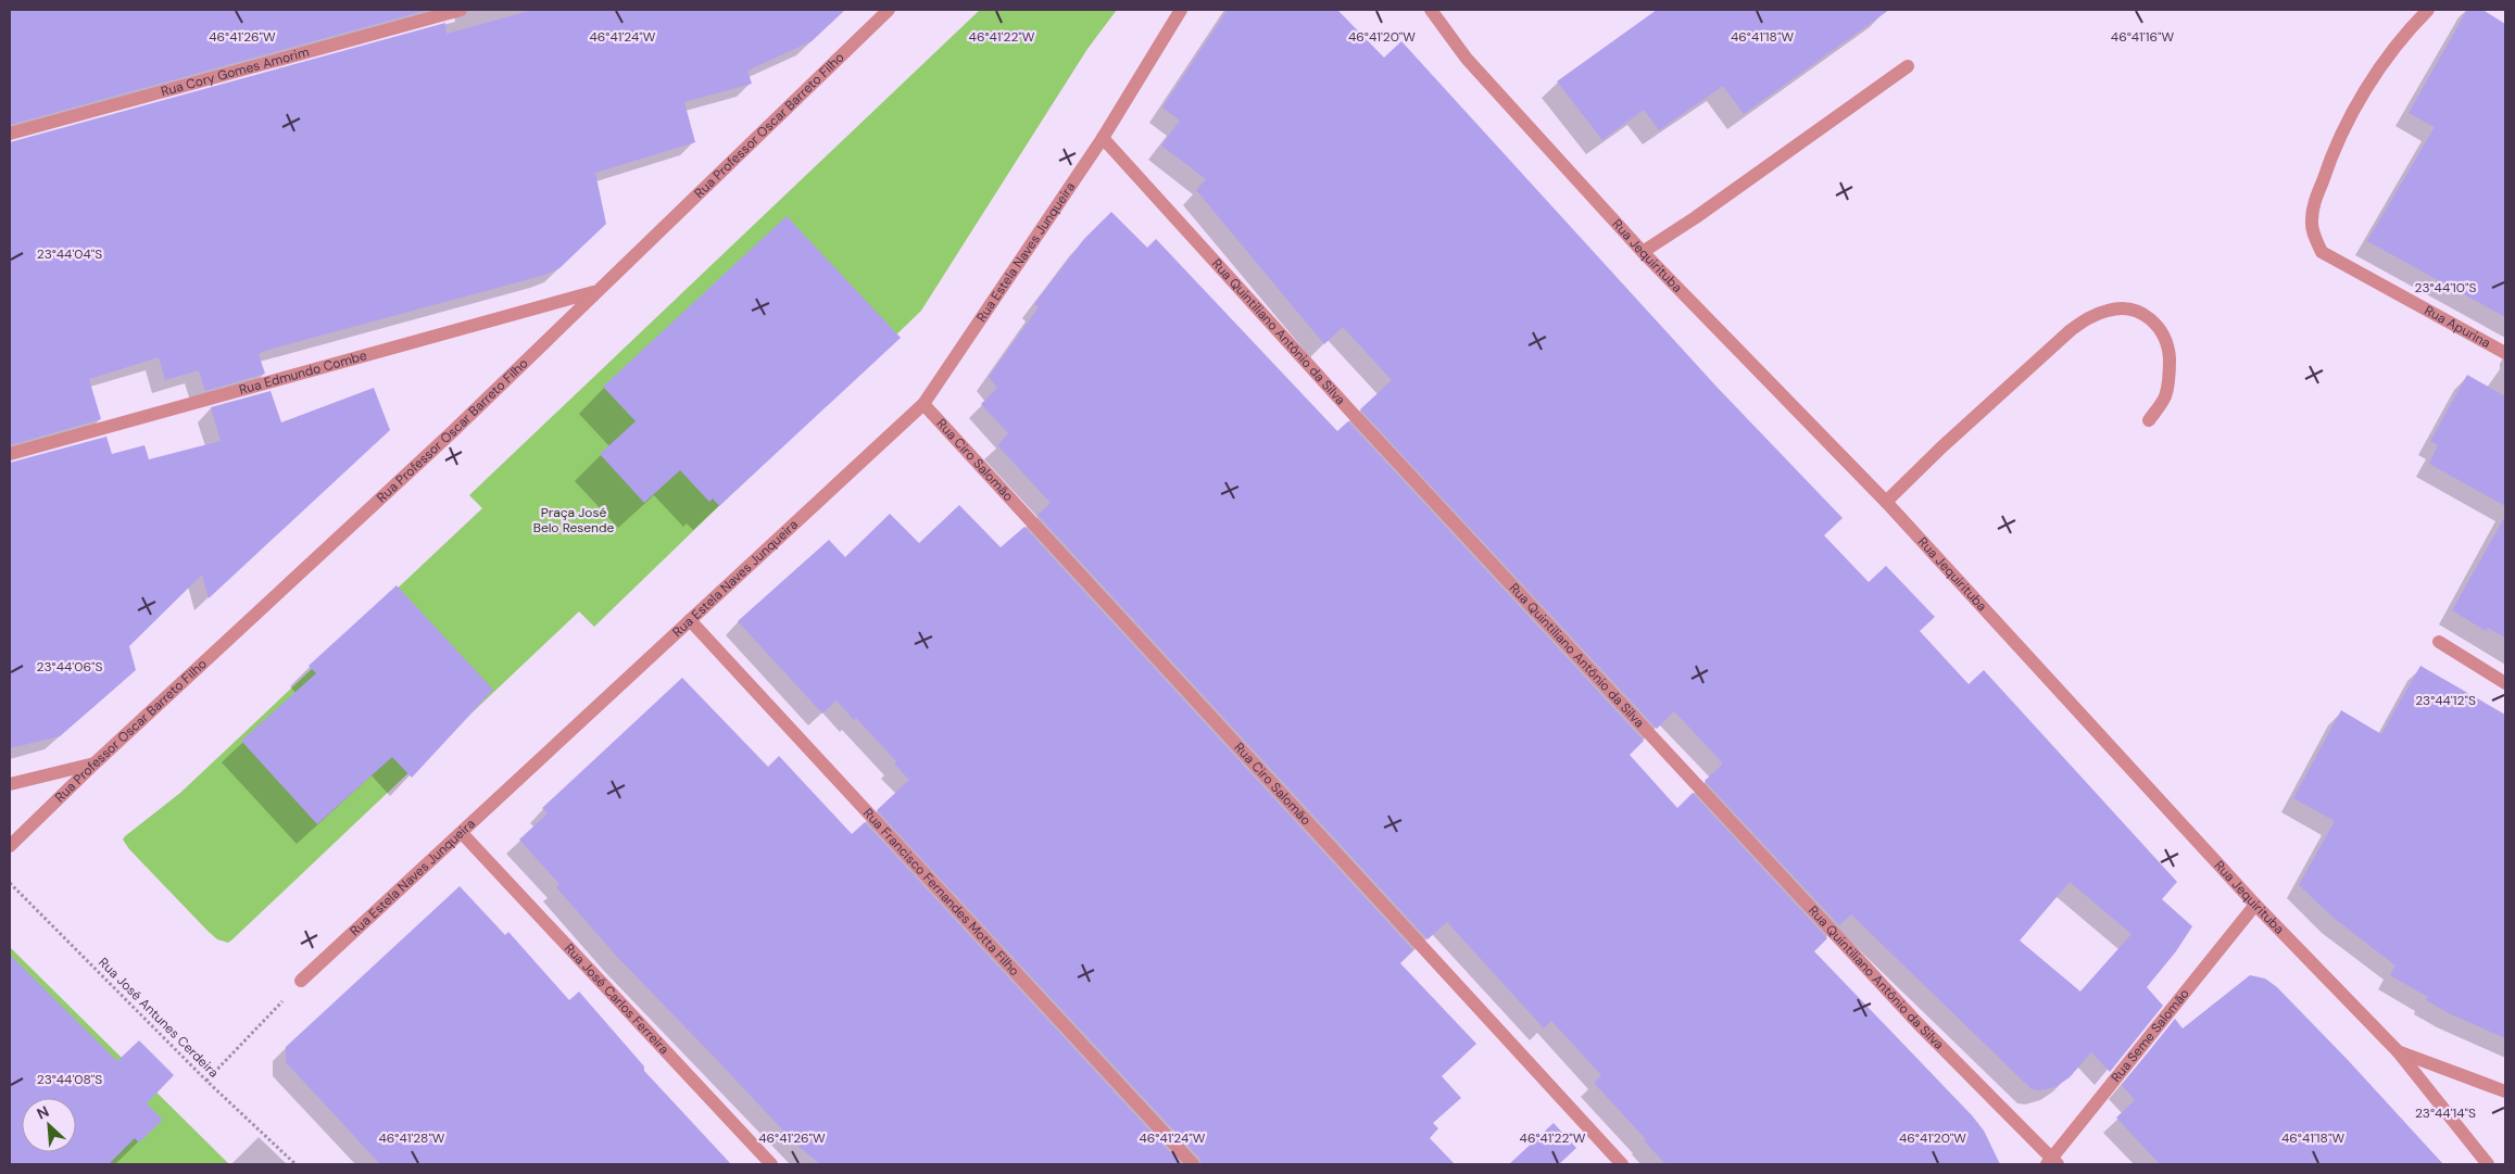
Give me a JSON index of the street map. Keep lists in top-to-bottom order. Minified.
{"streets":{"street":["Rua Cory Gomes Amorim","Rua Professor Oscar Barreto Filho","Rua Estela Naves Junqueira","Rua Jequirituba","Rua Apurina","Rua Quintiliano Antônio da Silva","Rua Edmundo Combe","Rua Ciro Salomão","Rua Francisco Fernandes Motta Filho","Rua José Carlos Ferreira","Rua Seme Salomão"],"path":["Rua José Antunes Cerdeira"]},"crossings":[["Rua Professor Oscar Barreto Filho","Rua Edmundo Combe"],["Rua Estela Naves Junqueira","Rua Quintiliano Antônio da Silva"],["Rua Estela Naves Junqueira","Rua Ciro Salomão"],["Rua Estela Naves Junqueira","Rua Francisco Fernandes Motta Filho"],["Rua Estela Naves Junqueira","Rua José Carlos Ferreira"],["Rua Jequirituba","Rua Seme Salomão"],["Rua Quintiliano Antônio da Silva","Rua Seme Salomão"]],"parks":["Praça José Belo Resende"],"north":"top left","coordinates":["46°41'26\"W","46°41'24\"W","46°41'22\"W","46°41'20\"W","46°41'18\"W","46°41'16\"W","23°44'04\"S","23°44'10\"S","23°44'06\"S","23°44'12\"S","23°44'08\"S","23°44'14\"S","46°41'28\"W"]}
